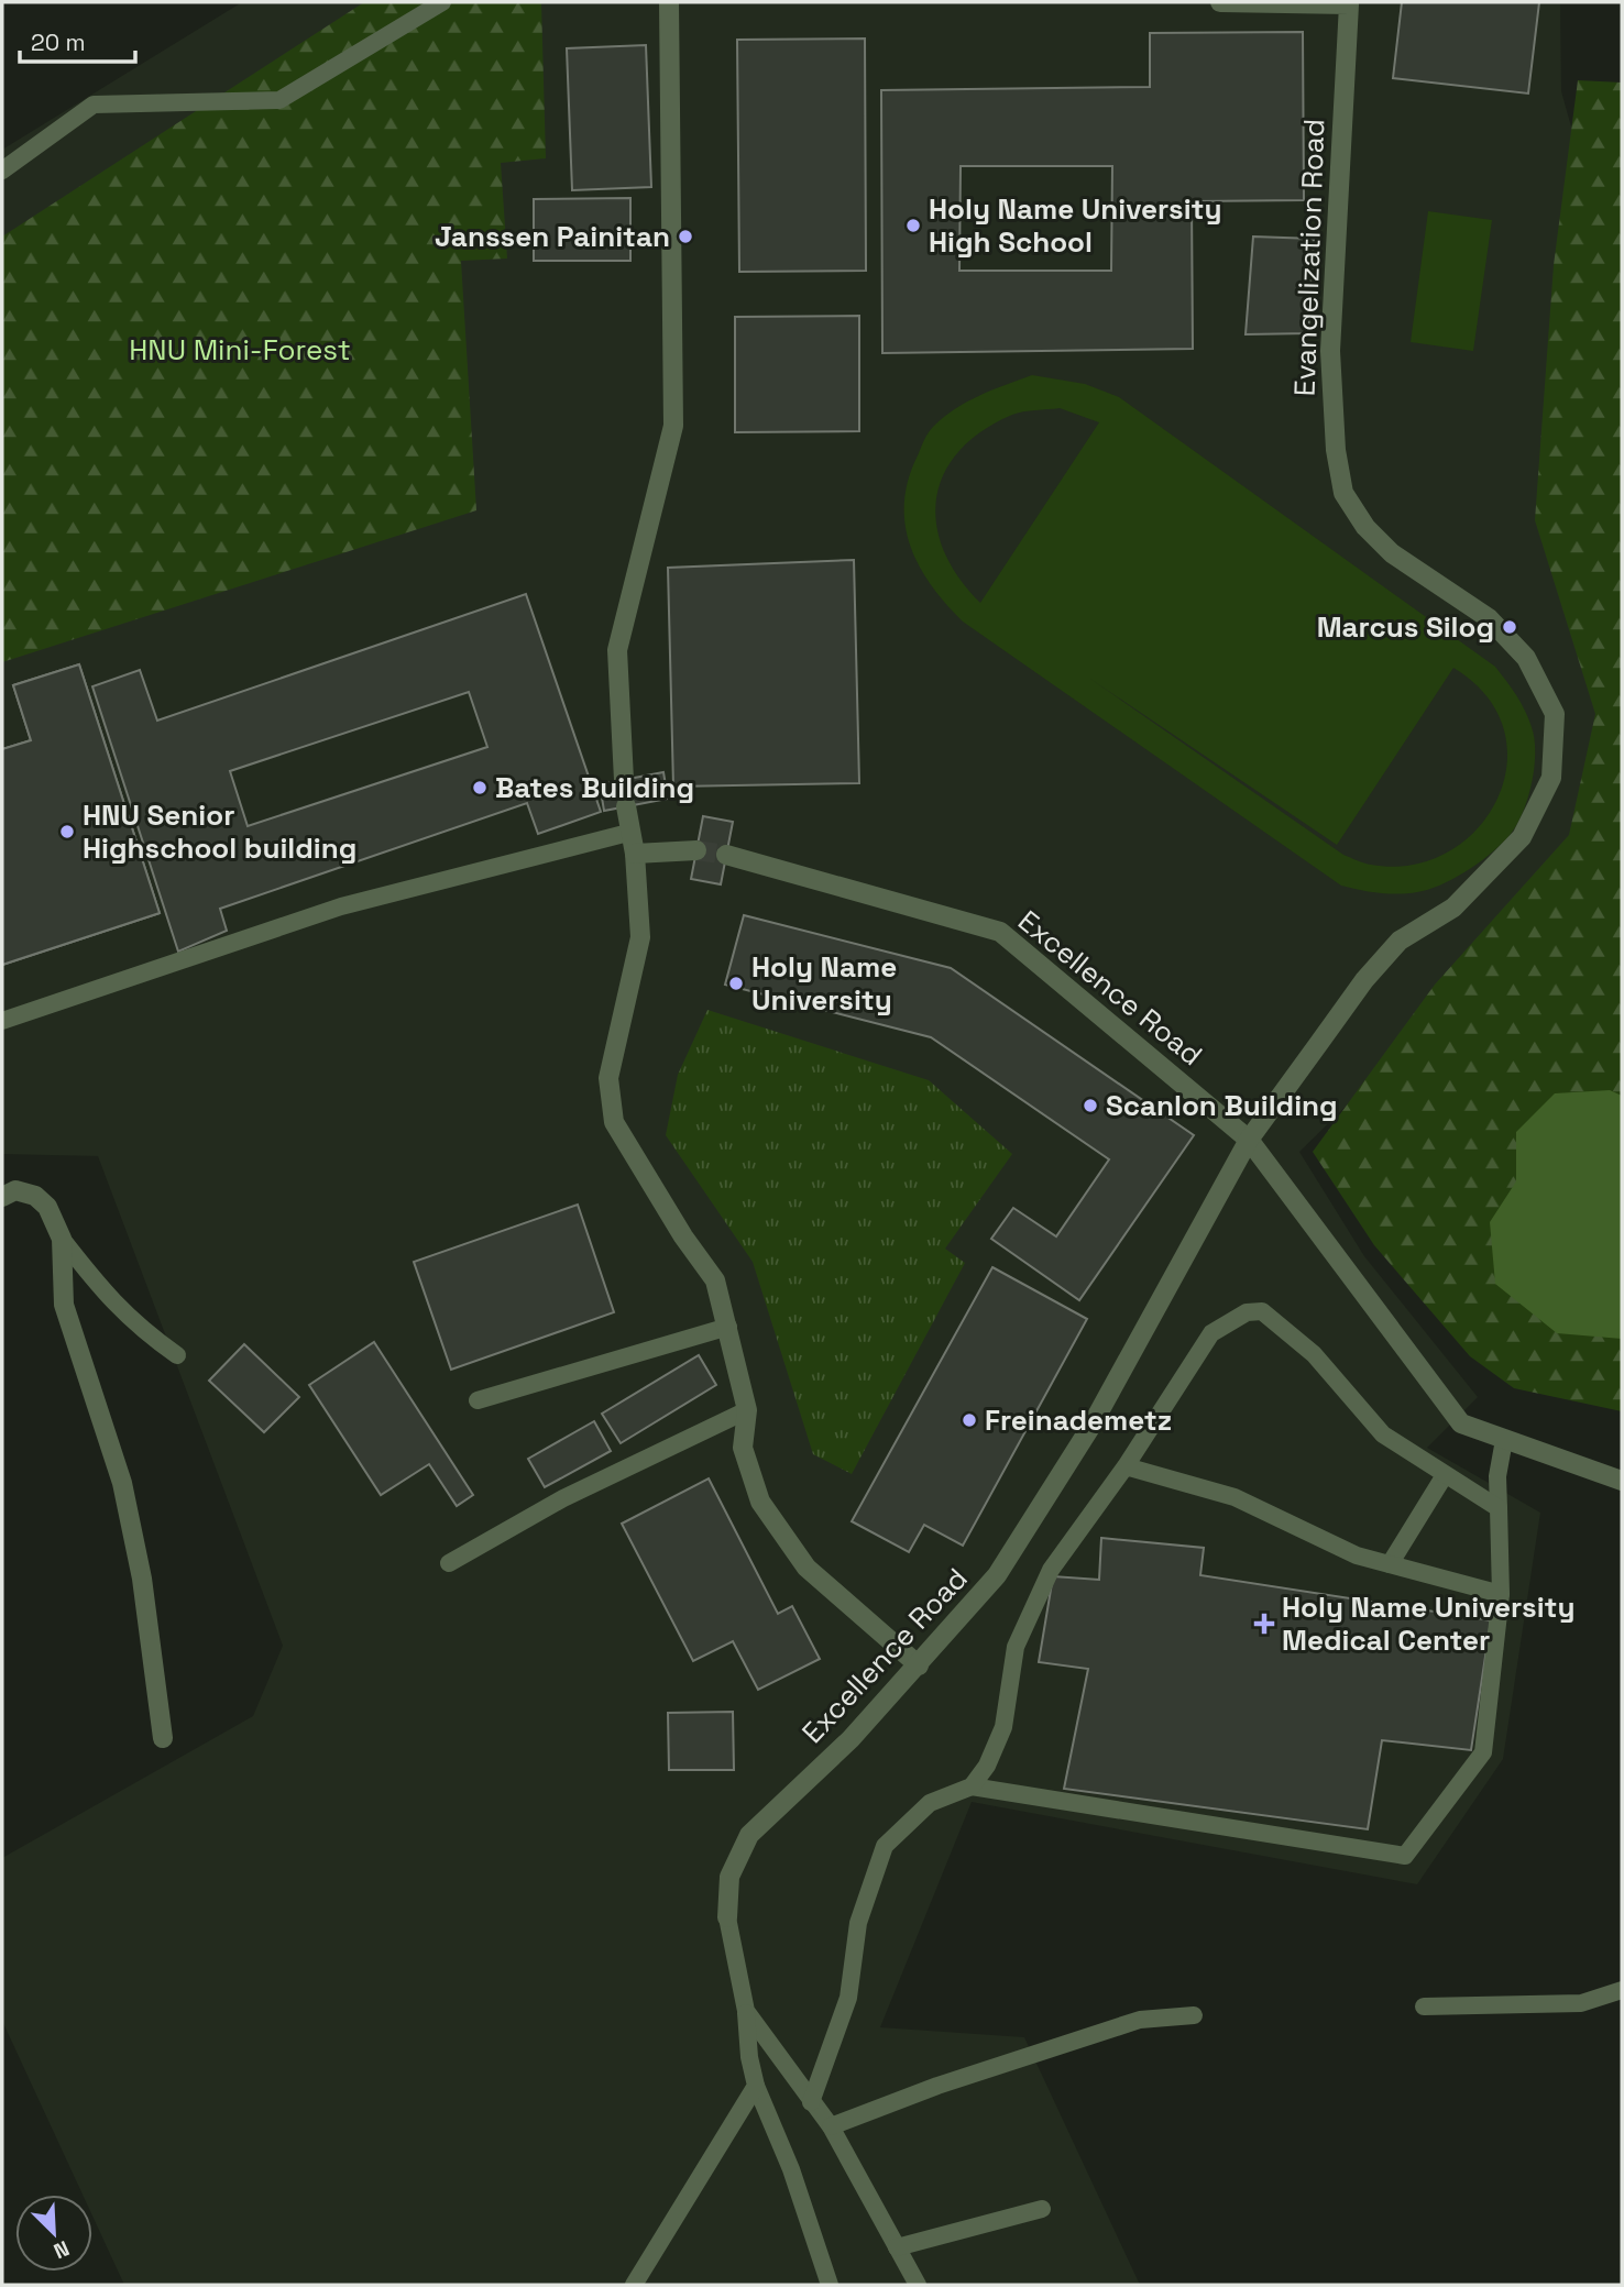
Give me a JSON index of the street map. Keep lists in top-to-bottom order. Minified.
{"streets":{"street":["Evangelization Road","Excellence Road"]},"crossings":[["Evangelization Road","Excellence Road"]],"parks":["HNU Mini-Forest"],"places":{"other":["Holy Name University High School","Janssen Painitan","Marcus Silog","Bates Building","HNU Senior Highschool building","Holy Name University","Scanlon Building","Freinademetz"],"health":["Holy Name University Medical Center"]},"scale_bar":"20 m","north":"bottom right"}
